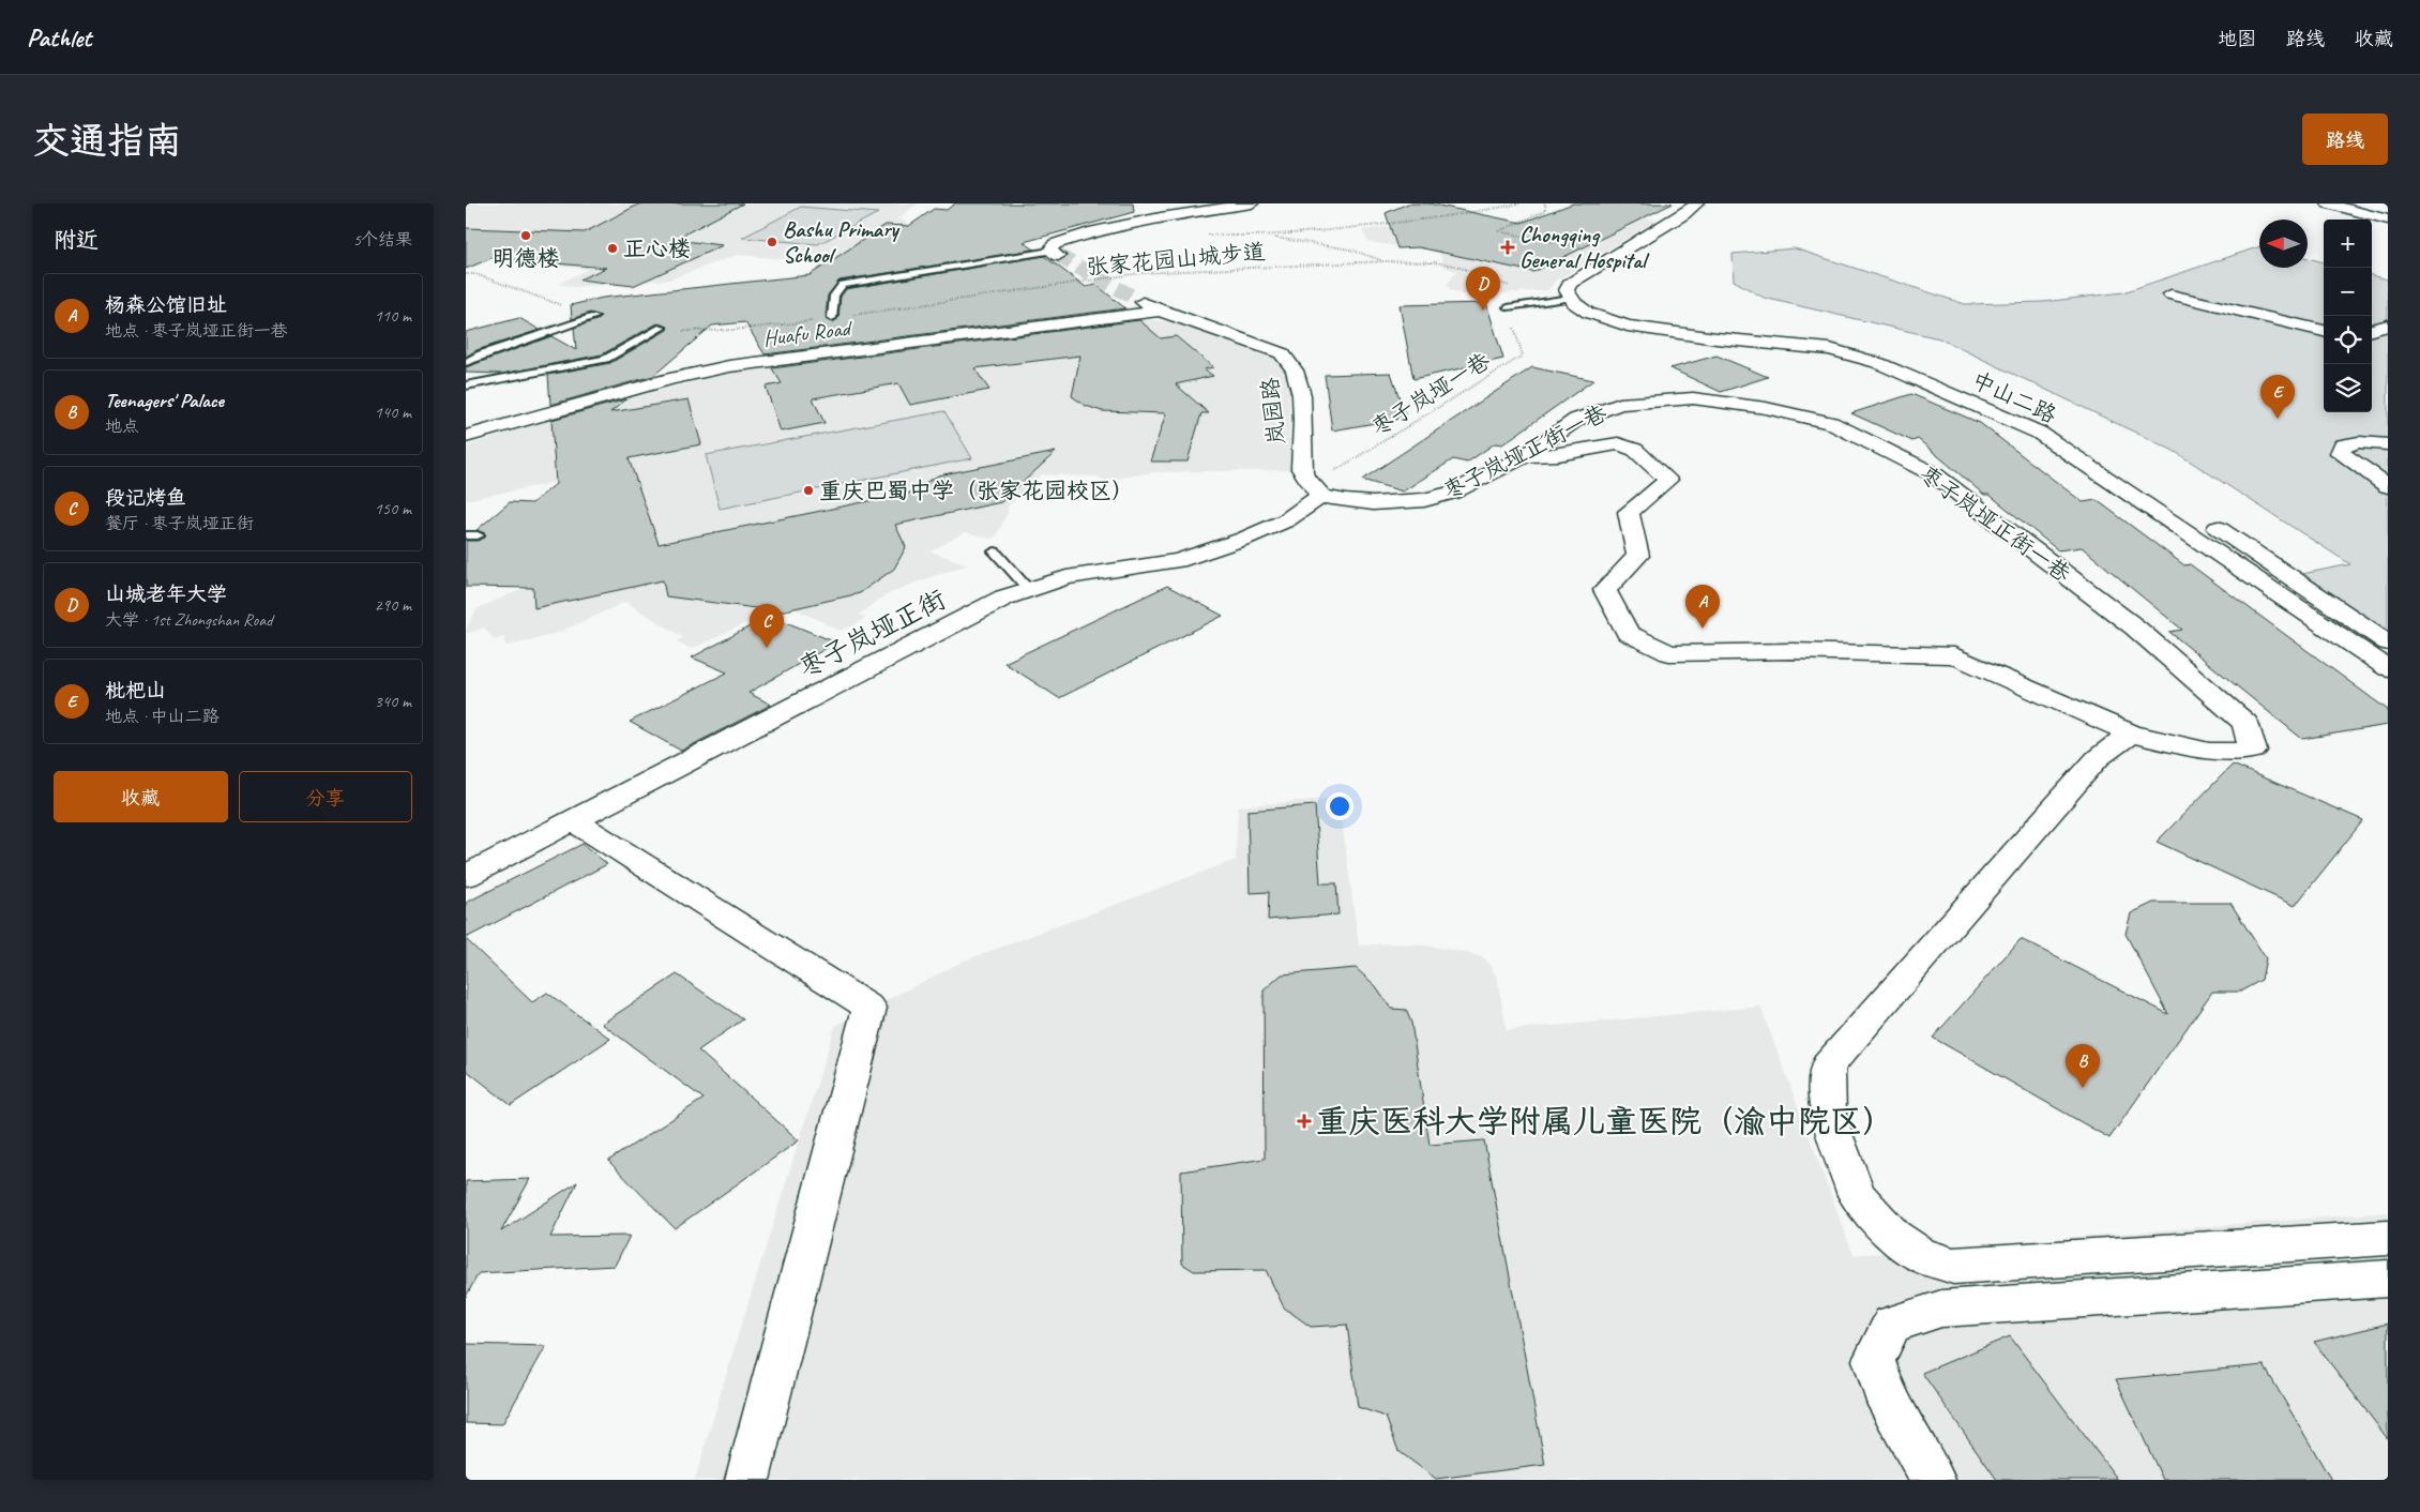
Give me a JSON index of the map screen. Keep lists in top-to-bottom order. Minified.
{"streets":{"street":["Huafu Road","中山二路","岚园路","枣子岚垭正街一巷","枣子岚垭正街"],"path":["张家花园山城步道","枣子岚垭一巷"]},"crossings":[["Huafu Road","岚园路"],["枣子岚垭一巷","岚园路"],["枣子岚垭一巷","枣子岚垭正街一巷"],["枣子岚垭一巷","枣子岚垭正街"],["岚园路","枣子岚垭正街一巷"],["岚园路","枣子岚垭正街"],["枣子岚垭正街一巷","枣子岚垭正街"]],"places":{"other":["明德楼","Bashu Primary School","正心楼","重庆巴蜀中学（张家花园校区）"],"health":["Chongqing General Hospital","重庆医科大学附属儿童医院（渝中院区）"]},"north":"left","page":{"header":"Pathlet","nav":["地图","路线","收藏"],"buttons":["路线",["收藏","分享"]],"title":"交通指南","heading":["附近","5个结果"],"map_buttons":["+","−"],"pins":["D","E","A","C","B"],"list":[{"mark":"A","name":"杨森公馆旧址","note":"地点 · 枣子岚垭正街一巷","value":"110 m"},{"mark":"B","name":"Teenagers' Palace","note":"地点","value":"140 m"},{"mark":"C","name":"段记烤鱼","note":"餐厅 · 枣子岚垭正街","value":"150 m"},{"mark":"D","name":"山城老年大学","note":"大学 · 1st Zhongshan Road","value":"290 m"},{"mark":"E","name":"枇杷山","note":"地点 · 中山二路","value":"340 m"}]}}
